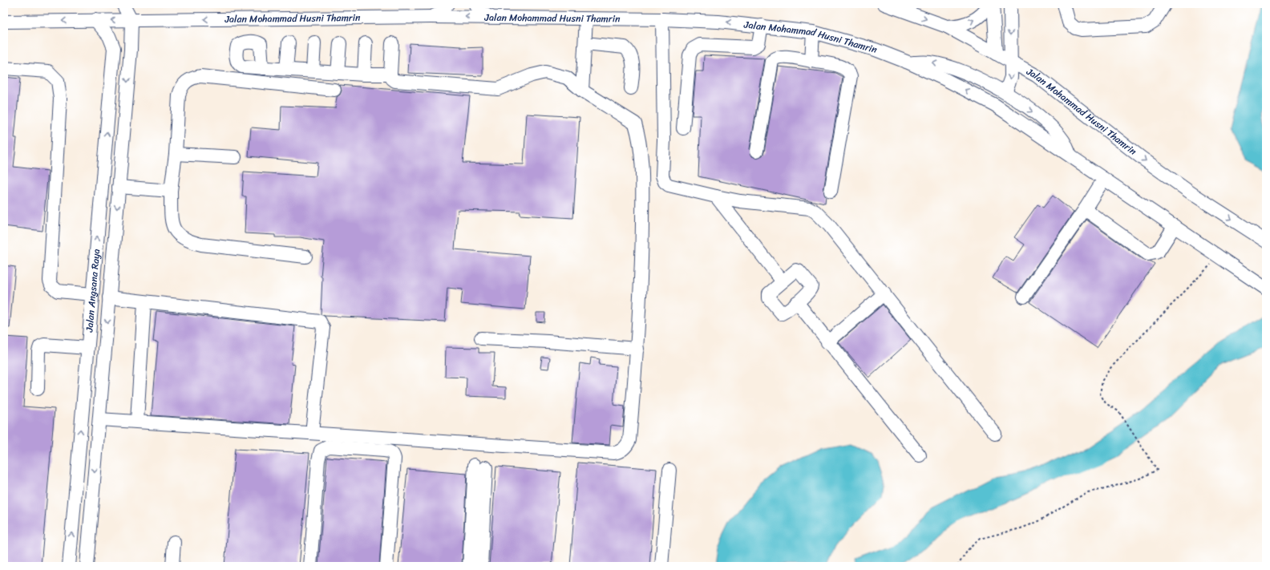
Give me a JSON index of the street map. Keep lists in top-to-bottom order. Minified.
{"streets":{"street":["Jalan Mohammad Husni Thamrin","Jalan Angsana Raya"]},"crossings":[["Jalan Mohammad Husni Thamrin","Jalan Angsana Raya"]]}
